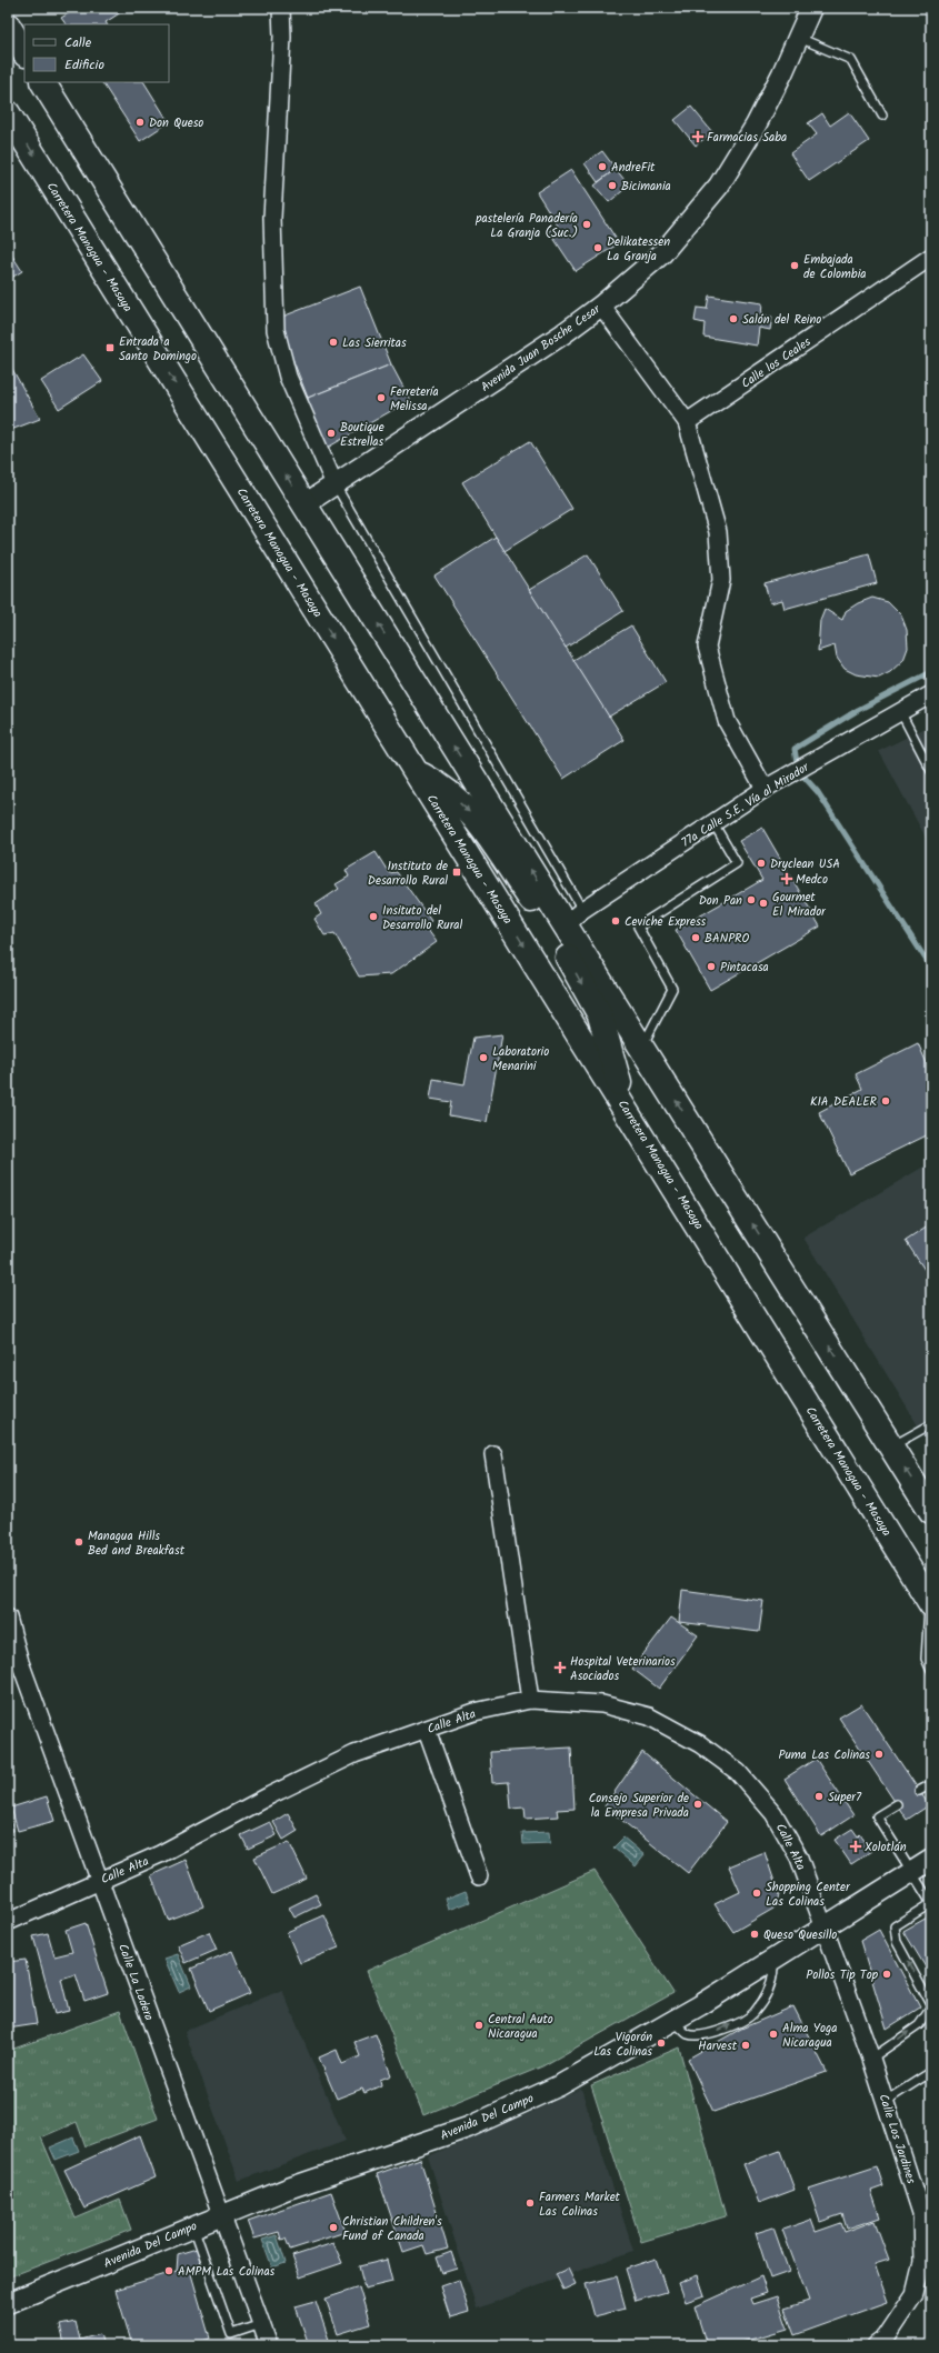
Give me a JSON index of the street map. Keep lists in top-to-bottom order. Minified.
{"streets":{"highway":["Carretera Managua - Masaya"],"street":["Avenida Juan Bosche Cesar","Calle los Ceales","77a Calle S.E. Vía al Mirador","Calle Alta","Calle La Ladera","Avenida Del Campo","Calle Los Jardines"]},"crossings":[["Calle Alta","Calle La Ladera"],["Calle Alta","Avenida Del Campo"],["Calle Alta","Calle Los Jardines"],["Calle La Ladera","Avenida Del Campo"],["Avenida Del Campo","Calle Los Jardines"]],"places":{"other":["Don Queso","AndreFit","Bicimania","pastelería Panadería La Granja (Suc.)","Delikatessen La Granja","Embajada de Colombia","Salón del Reino","Las Sierritas","Ferretería Melissa","Boutique Estrellas","Dryclean USA","Don Pan","Gourmet El Mirador","Insituto del Desarrollo Rural","Ceviche Express","BANPRO","Pintacasa","Laboratorio Menarini","KIA DEALER","Managua Hills Bed and Breakfast","Puma Las Colinas","Super7","Consejo Superior de la Empresa Privada","Shopping Center Las Colinas","Queso Quesillo","Pollos Tip Top","Central Auto Nicaragua","Alma Yoga Nicaragua","Vigorón Las Colinas","Harvest","Farmers Market Las Colinas","Christian Children's Fund of Canada","AMPM Las Colinas"],"health":["Farmacias Saba","Medco","Hospital Veterinarios Asociados","Xolotlán"],"transit":["Entrada a Santo Domingo","Instituto de Desarrollo Rural"]},"legend":["Calle","Edificio"]}
